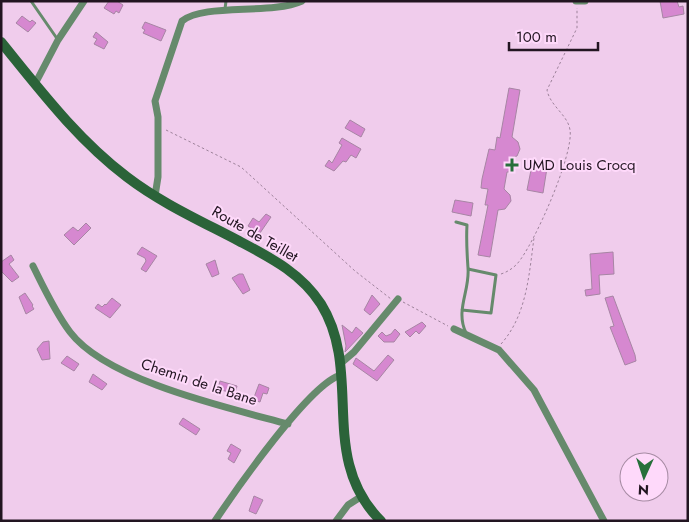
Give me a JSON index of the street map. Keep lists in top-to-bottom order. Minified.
{"streets":{"main road":["Route de Teillet"],"street":["Chemin de la Bane"]},"places":{"health":["UMD Louis Crocq"]},"scale_bar":"100 m","north":"bottom"}
